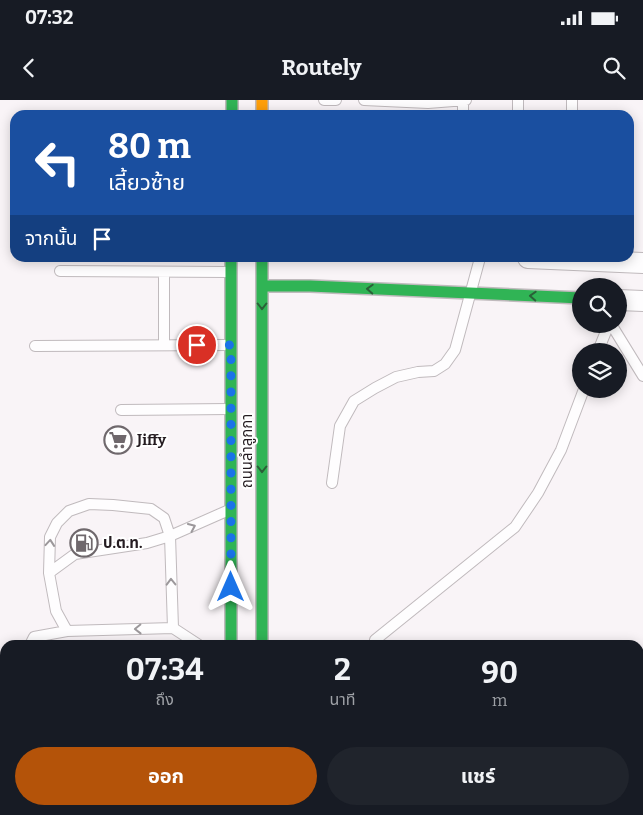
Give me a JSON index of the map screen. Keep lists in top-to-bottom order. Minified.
{"streets":{"main road":["ถนนลำลูกกา"]},"places":{"supermarket":["Jiffy"],"fuel station":["ป.ต.ท."]},"page":{"status":"07:32","header":"Routely","turn":["80 m","เลี้ยวซ้าย"],"then":"จากนั้น","eta":["07:34","ถึง","2","นาที","90","m"],"buttons":["ออก","แชร์"]}}
